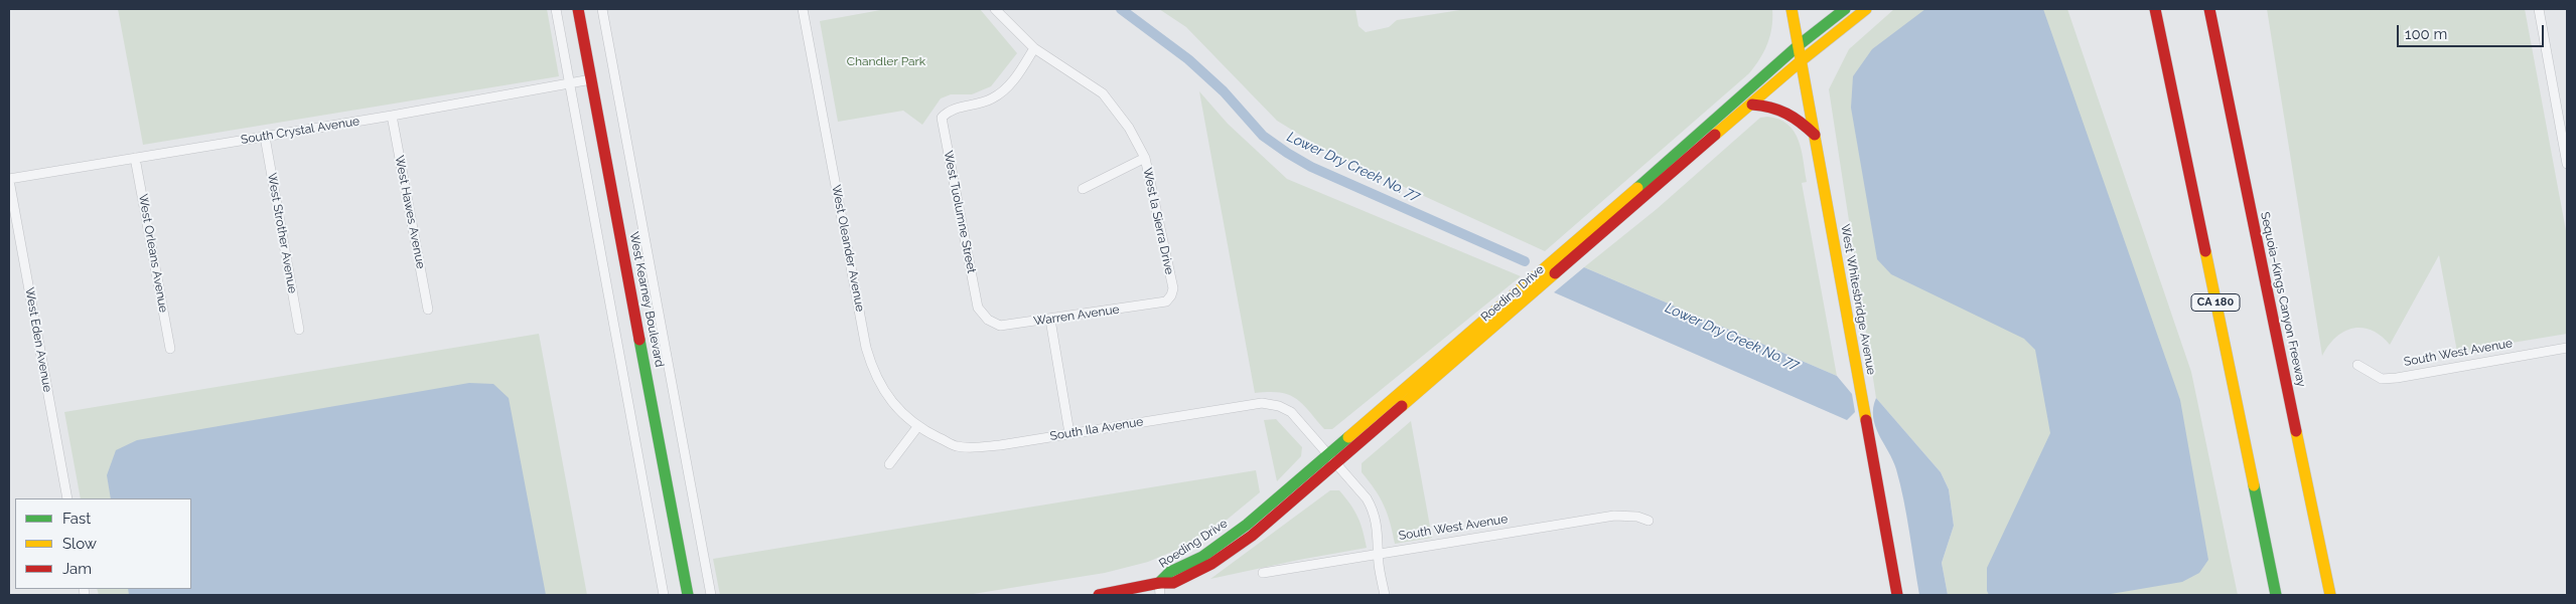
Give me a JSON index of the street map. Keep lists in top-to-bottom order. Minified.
{"streets":{"main road":["Roeding Drive","West Kearney Boulevard","West Whitesbridge Avenue","Sequoia–Kings Canyon Freeway","CA 180"],"street":["South Crystal Avenue","West Hawes Avenue","West Tuolumne Street","West la Sierra Drive","West Strother Avenue","West Oleander Avenue","West Orleans Avenue","Warren Avenue","West Eden Avenue","South West Avenue","South Ila Avenue"]},"crossings":[["South Crystal Avenue","West Hawes Avenue"],["South Crystal Avenue","West Strother Avenue"],["South Crystal Avenue","West Orleans Avenue"],["South Crystal Avenue","West Kearney Boulevard"],["South Crystal Avenue","West Eden Avenue"],["West Tuolumne Street","West la Sierra Drive"],["West Tuolumne Street","Warren Avenue"],["West la Sierra Drive","Warren Avenue"],["West Oleander Avenue","South Ila Avenue"],["Roeding Drive","West Whitesbridge Avenue"],["Roeding Drive","South Ila Avenue"]],"water":["Lower Dry Creek No. 77"],"parks":["Chandler Park"],"legend":["Fast","Slow","Jam"],"scale_bar":"100 m"}
